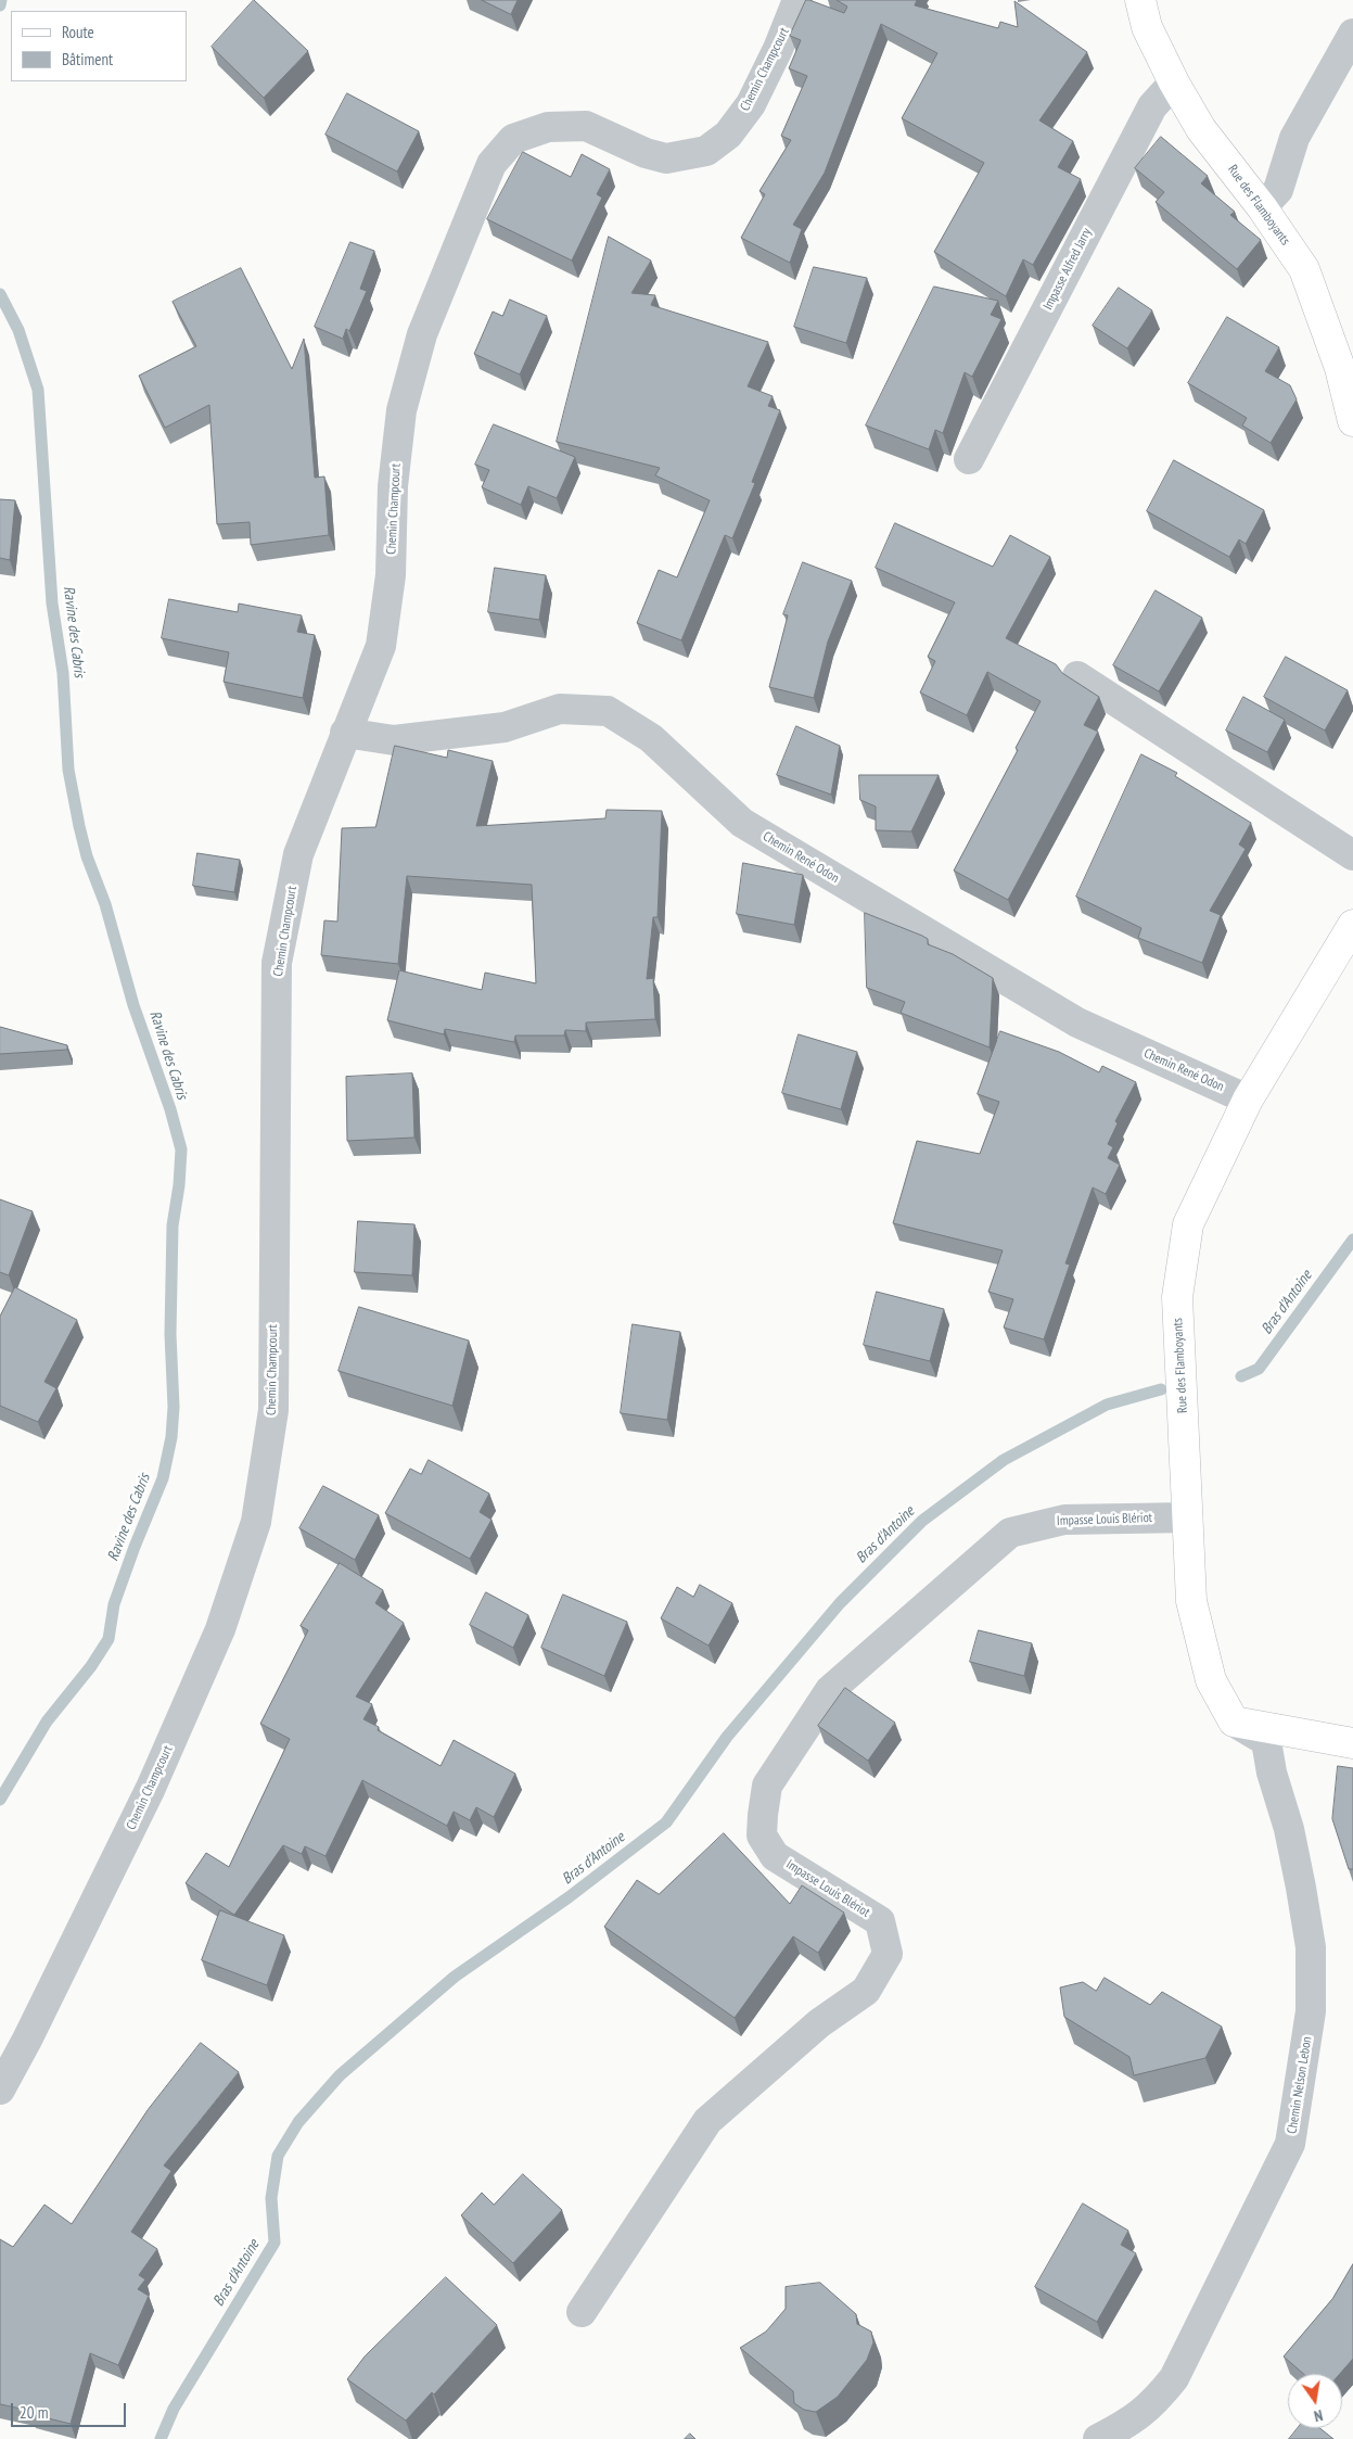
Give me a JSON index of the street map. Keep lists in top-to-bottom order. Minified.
{"streets":{"main road":["Rue des Flamboyants"],"street":["Chemin Champcourt","Impasse Alfred Jarry","Chemin René Odon","Impasse Louis Blériot","Chemin Nelson Lebon"]},"crossings":[["Chemin Champcourt","Chemin René Odon"],["Rue des Flamboyants","Impasse Alfred Jarry"],["Rue des Flamboyants","Chemin René Odon"],["Rue des Flamboyants","Impasse Louis Blériot"],["Rue des Flamboyants","Chemin Nelson Lebon"]],"water":["Ravine des Cabris","Bras d'Antoine"],"legend":["Route","Bâtiment"],"scale_bar":"20 m","north":"bottom"}
